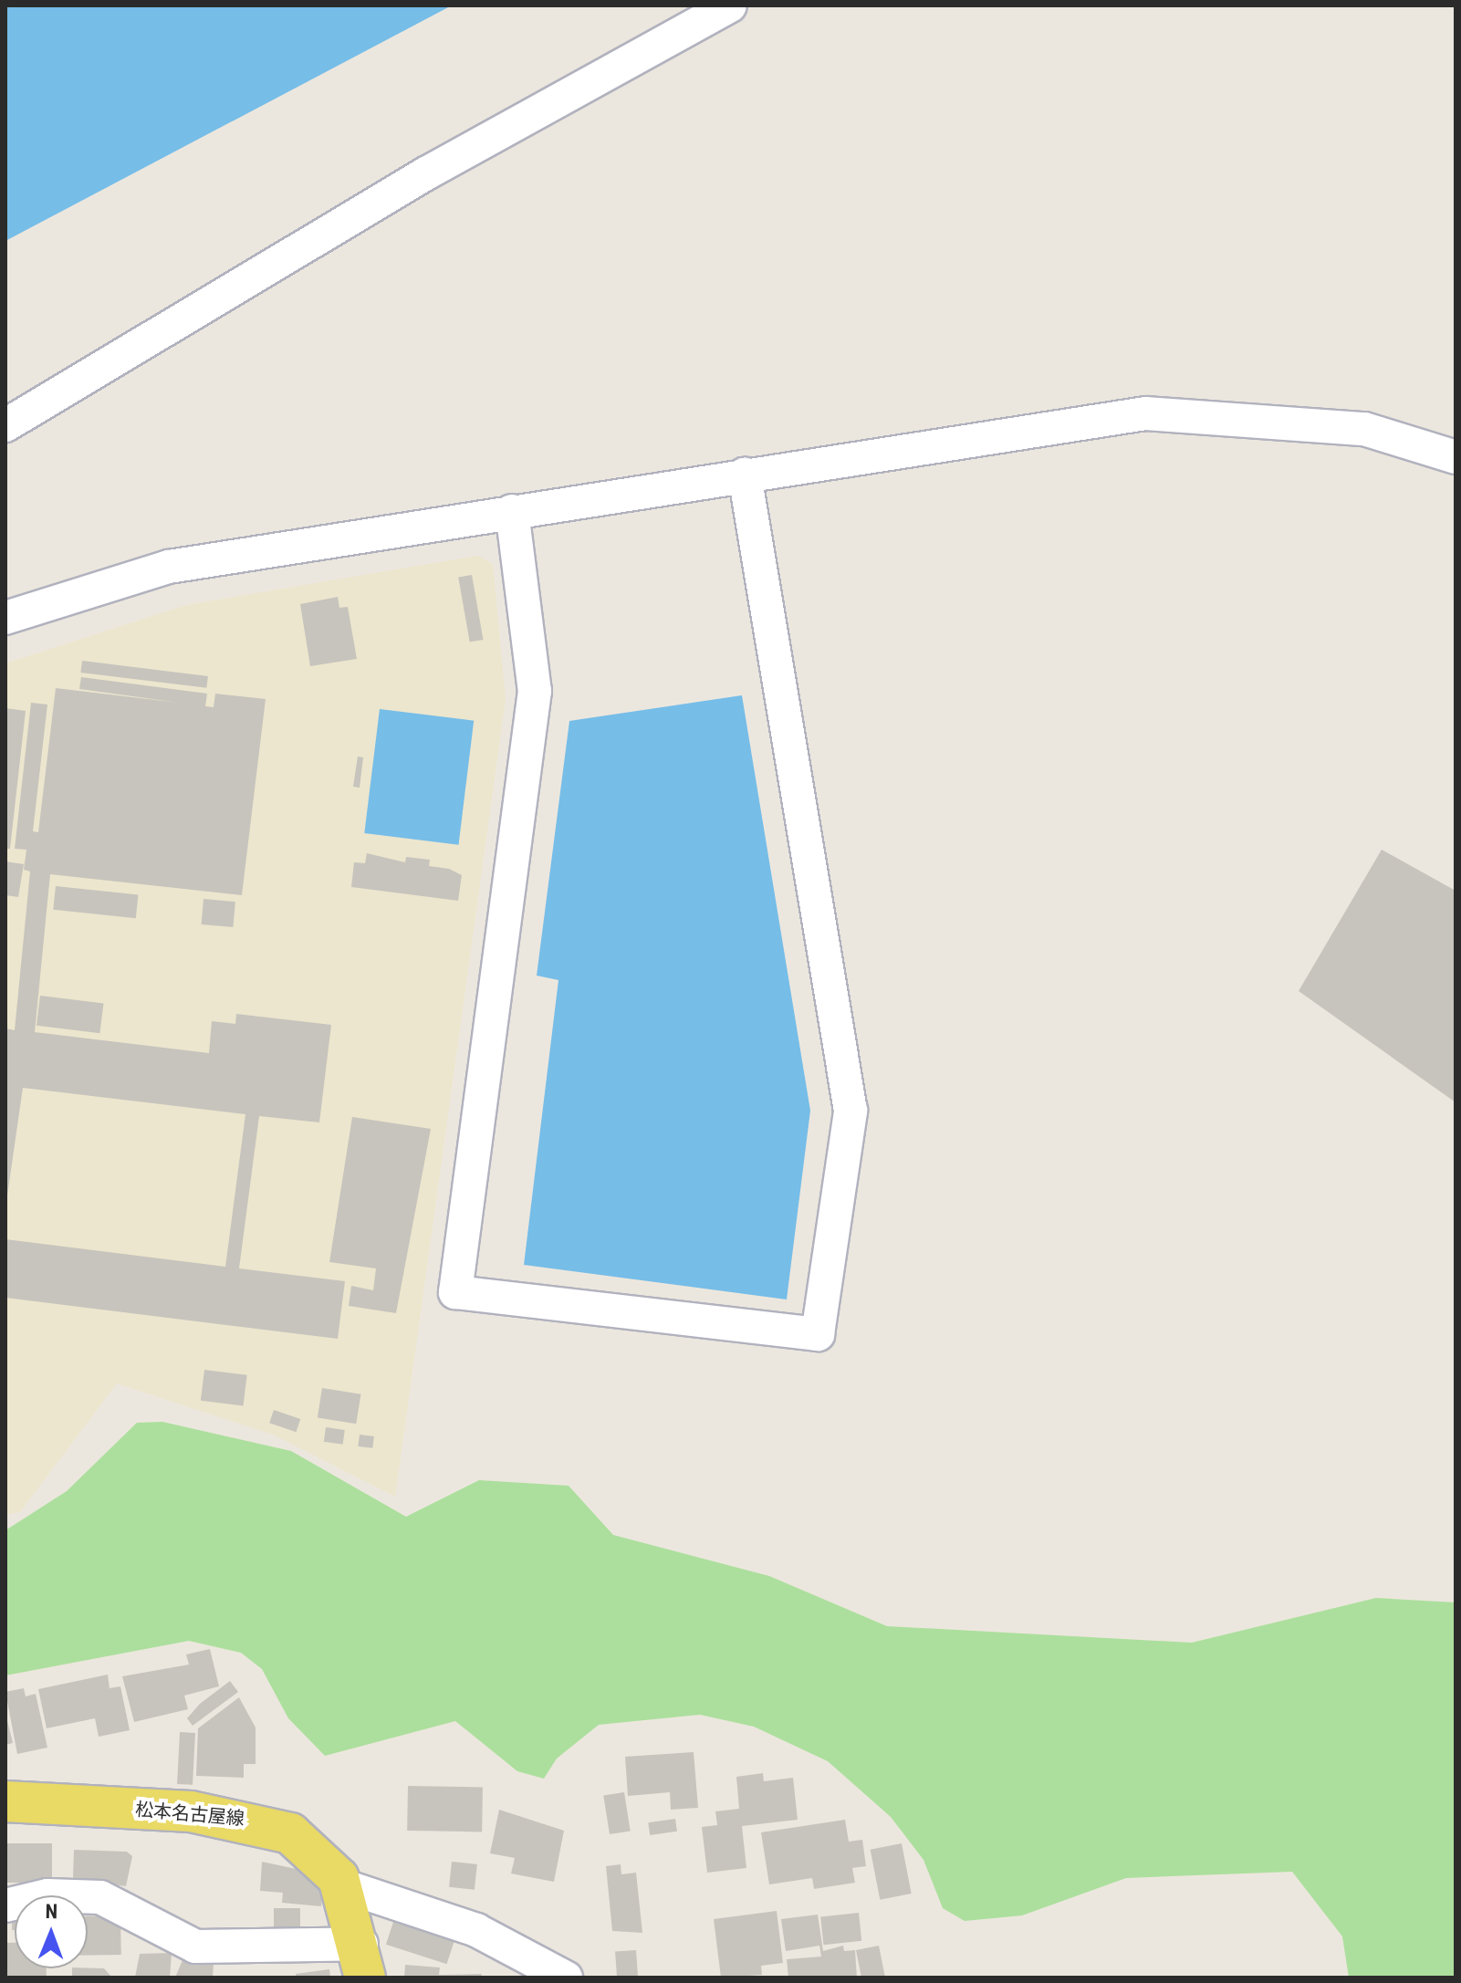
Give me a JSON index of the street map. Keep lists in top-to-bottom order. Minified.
{"streets":{"main road":["松本名古屋線"]},"north":"top"}
